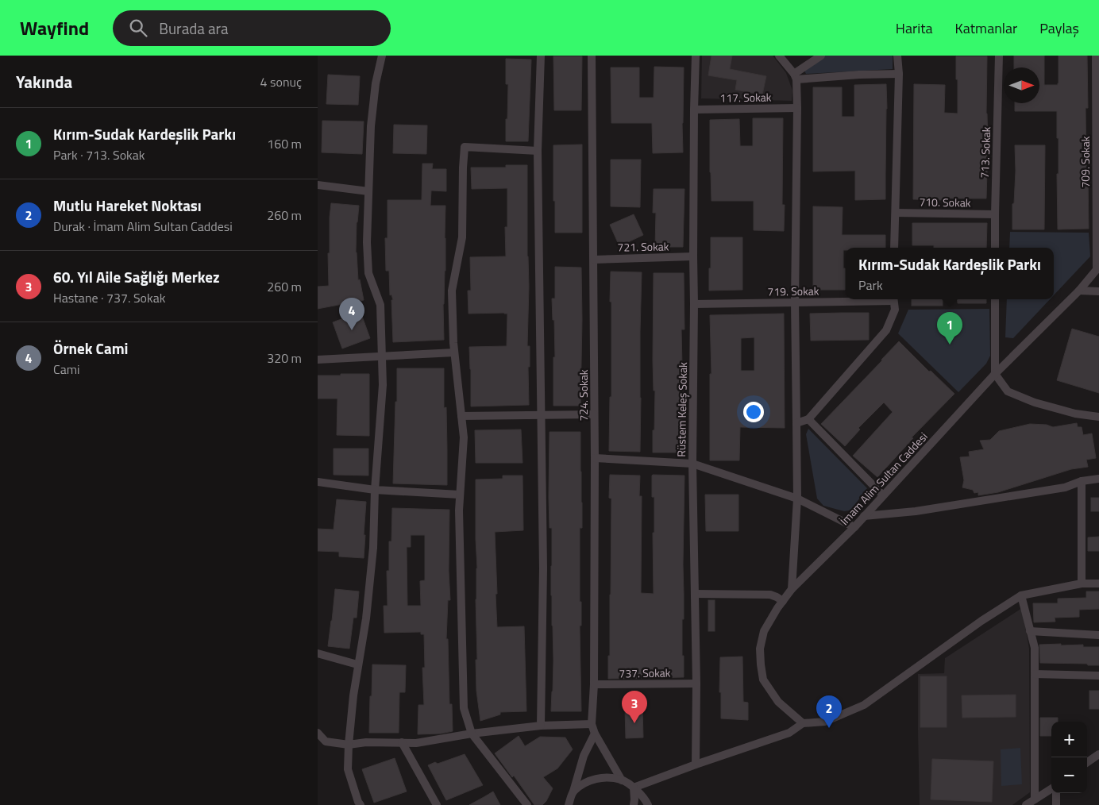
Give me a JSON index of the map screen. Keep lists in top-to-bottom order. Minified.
{"streets":{"street":["117. Sokak","713. Sokak","709. Sokak","710. Sokak","721. Sokak","719. Sokak","724. Sokak","Rüstem Keleş Sokak","İmam Alim Sultan Caddesi","737. Sokak"]},"crossings":[["117. Sokak","Rüstem Keleş Sokak"],["713. Sokak","710. Sokak"],["709. Sokak","İmam Alim Sultan Caddesi"],["721. Sokak","724. Sokak"],["721. Sokak","Rüstem Keleş Sokak"],["719. Sokak","Rüstem Keleş Sokak"],["724. Sokak","737. Sokak"],["Rüstem Keleş Sokak","737. Sokak"]],"north":"right","page":{"header":"Wayfind","search":"Burada ara","nav":["Harita","Katmanlar","Paylaş"],"heading":["Yakında","4 sonuç"],"list":[{"mark":"1","name":"Kırım-Sudak Kardeşlik Parkı","note":"Park · 713. Sokak","value":"160 m"},{"mark":"2","name":"Mutlu Hareket Noktası","note":"Durak · İmam Alim Sultan Caddesi","value":"260 m"},{"mark":"3","name":"60. Yıl Aile Sağlığı Merkez","note":"Hastane · 737. Sokak","value":"260 m"},{"mark":"4","name":"Örnek Cami","note":"Cami","value":"320 m"}],"popup":["Kırım-Sudak Kardeşlik Parkı","Park"],"pins":["4","1","3","2"],"map_buttons":["+","−"]}}
